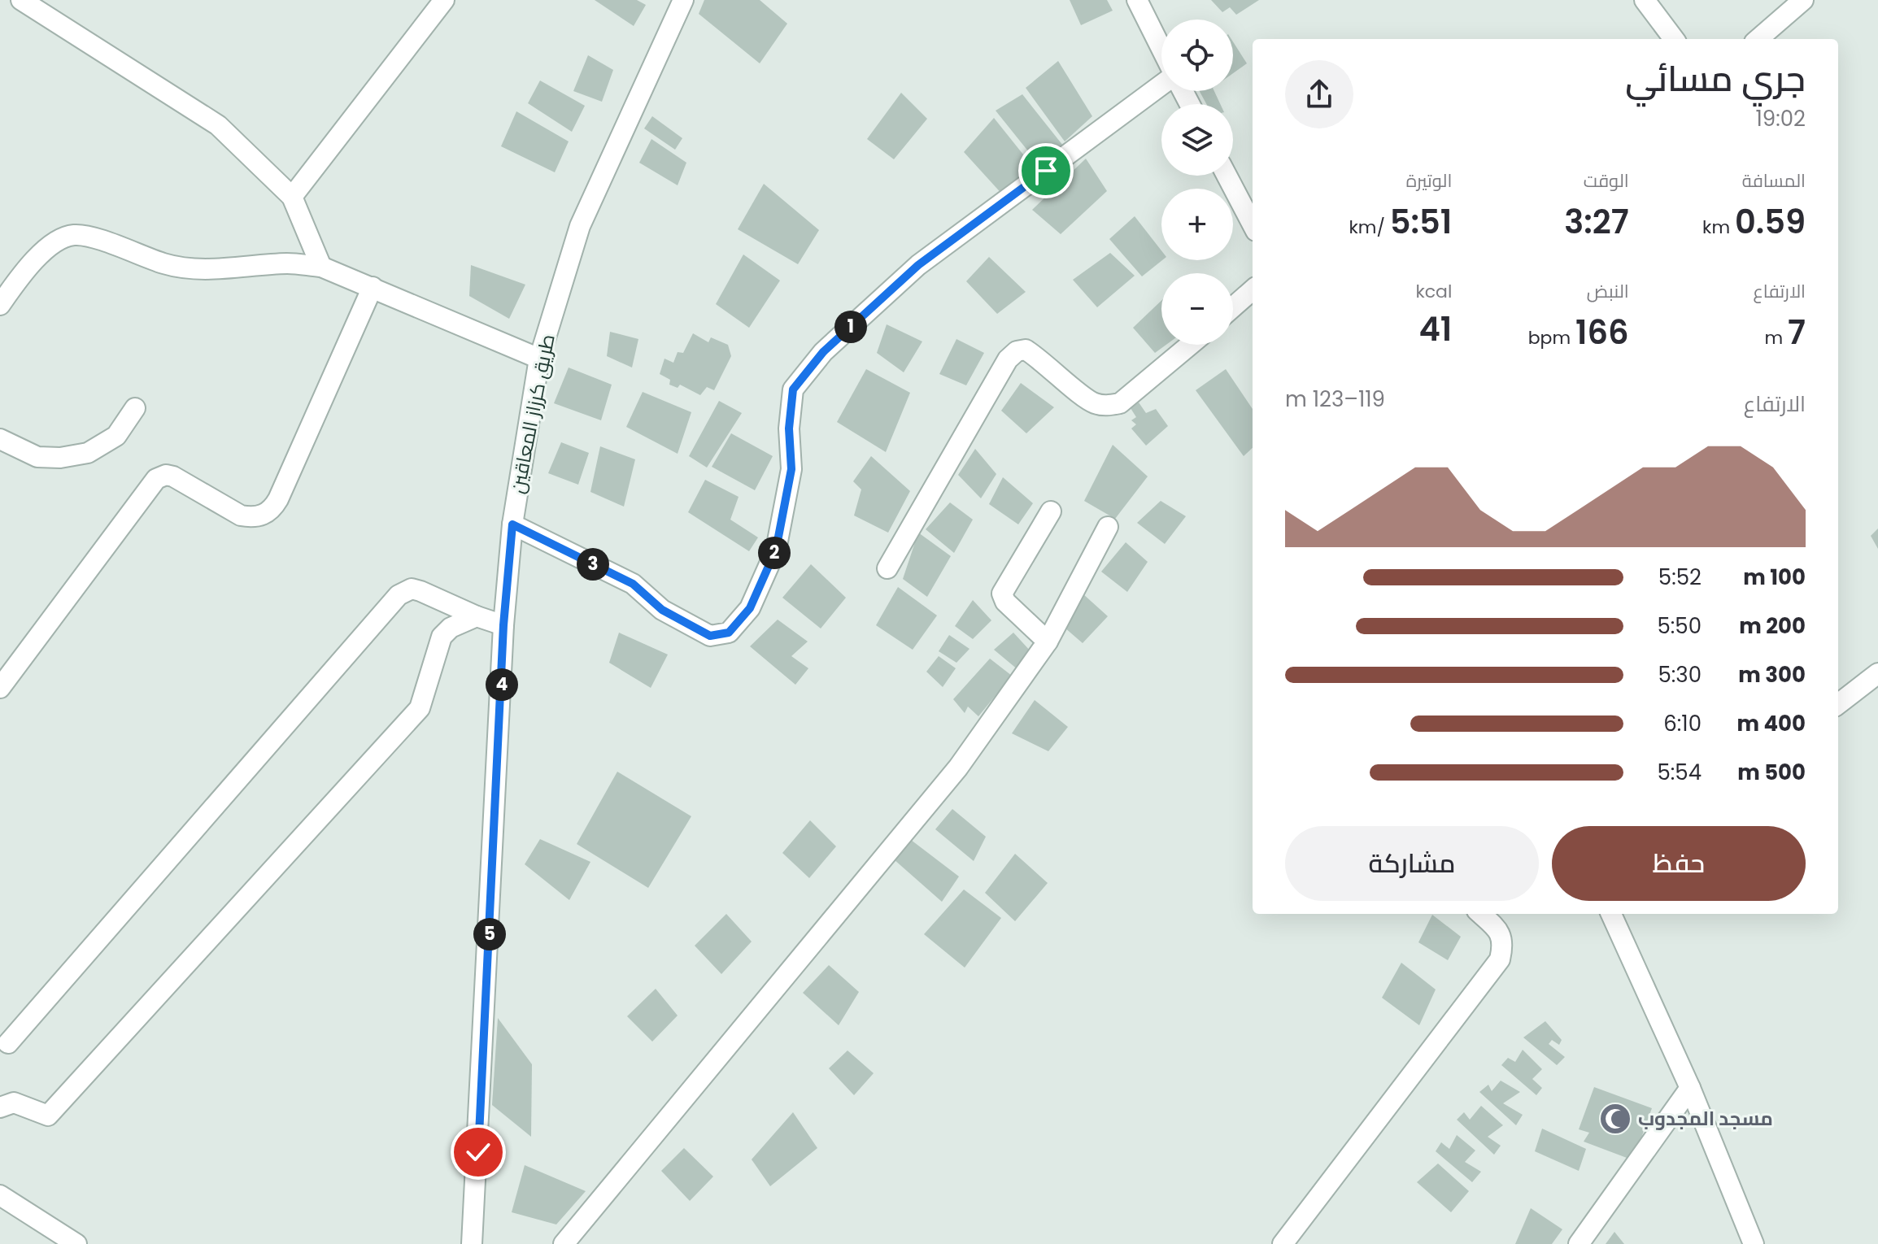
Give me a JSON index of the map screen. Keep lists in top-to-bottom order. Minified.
{"streets":{"street":["طريق كرزاز المعاقين"]},"places":{"mosque":["مسجد المجدوب"]},"page":{"map_buttons":["+","−"],"heading":["جري مسائي","19:02"],"stats":[["المسافة","0.59 km"],["الوقت","3:27"],["الوتيرة","5:51 /km"],["الارتفاع","7 m"],["النبض","166 bpm"],["kcal","41"]],"pins":["1","2","3","4","5"],"chart":["الارتفاع","119–123 m"],"list":[{"name":"100 m","note":"5:52"},{"name":"200 m","note":"5:50"},{"name":"300 m","note":"5:30"},{"name":"400 m","note":"6:10"},{"name":"500 m","note":"5:54"}],"buttons":["حفظ","مشاركة"]}}
